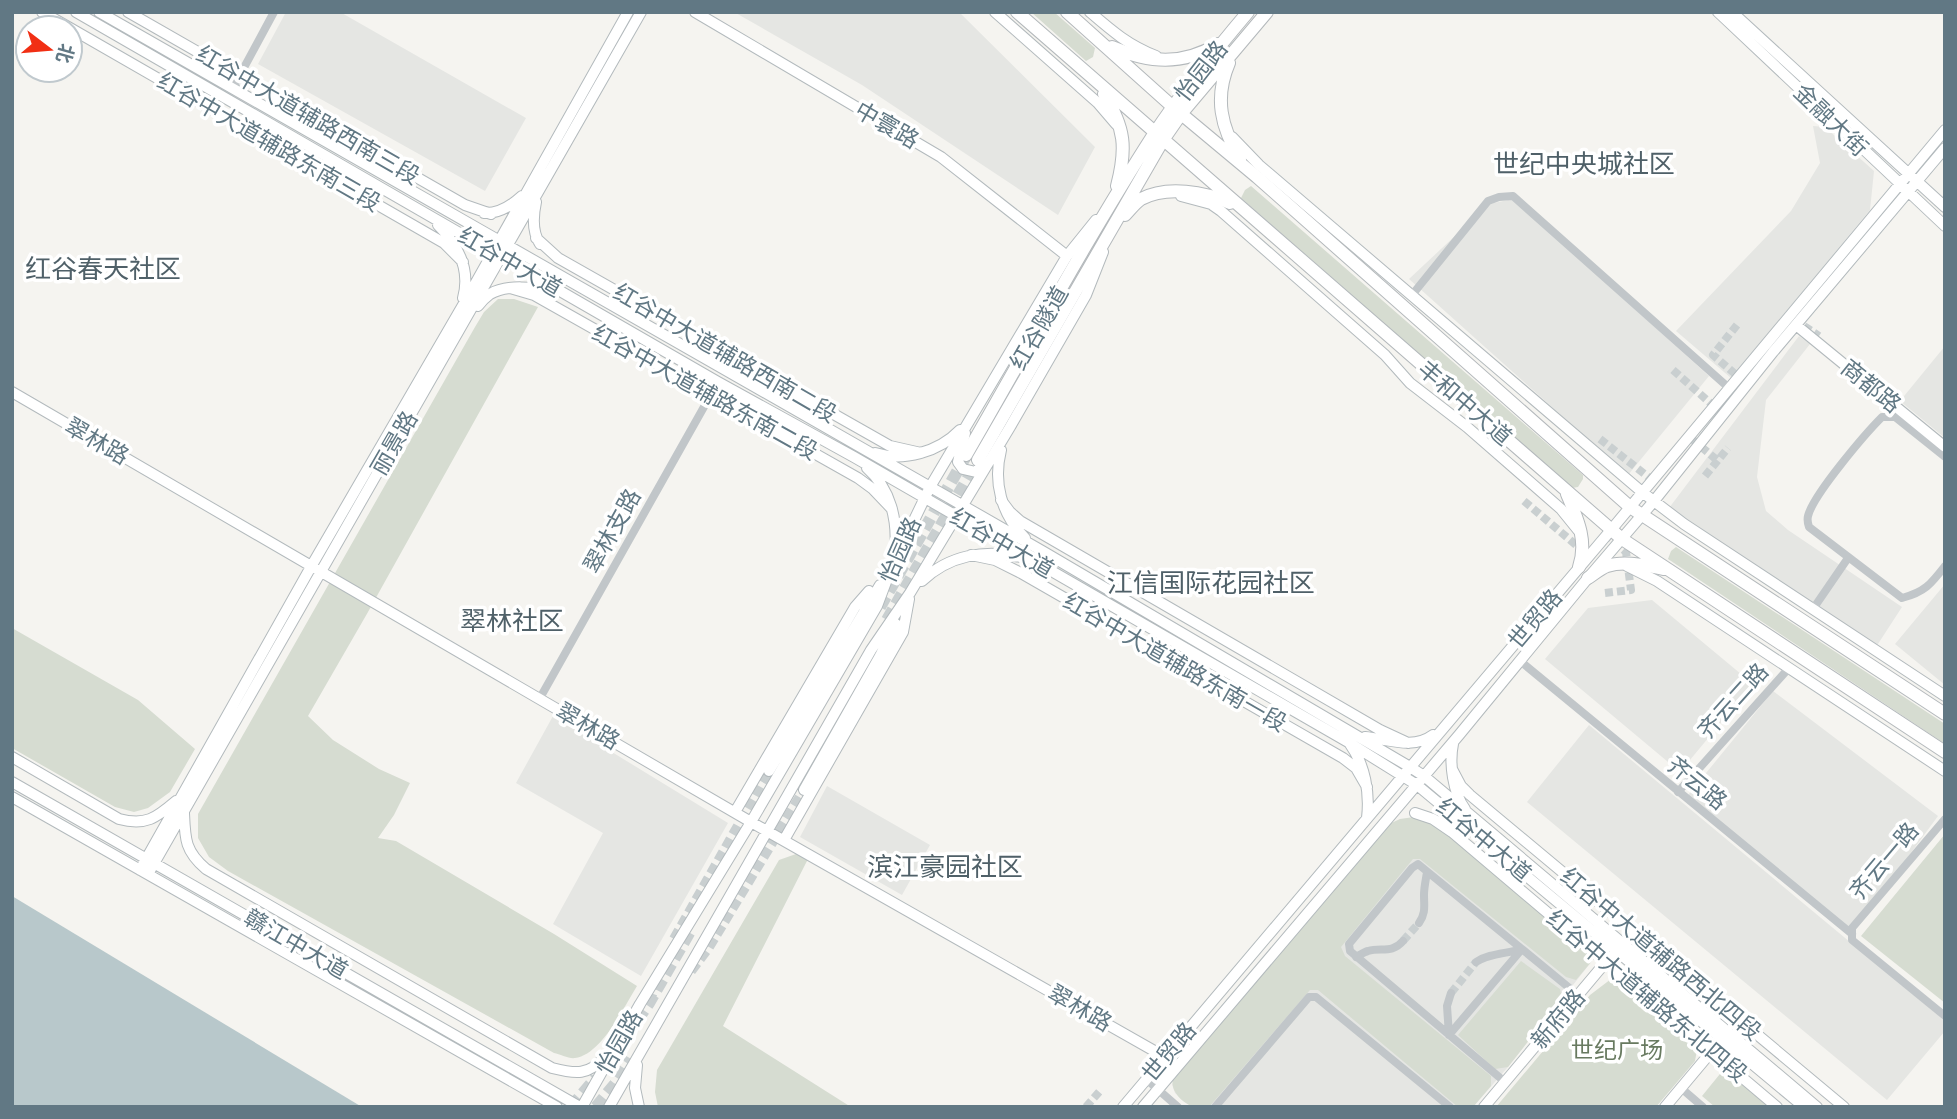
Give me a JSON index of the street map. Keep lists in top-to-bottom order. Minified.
{"streets":{"main road":["怡园路","红谷中大道辅路西南三段","金融大街","中寰路","红谷中大道辅路东南三段","红谷中大道","红谷隧道","红谷中大道辅路西南二段","商都路","红谷中大道辅路东南二段","丰和中大道","翠林路","丽景路","世贸路","红谷中大道辅路东南一段","赣江中大道","红谷中大道辅路西北四段","红谷中大道辅路东北四段","新府路"],"street":["翠林支路","齐云二路","齐云路","齐云一路"]},"crossings":[["怡园路","中寰路"],["怡园路","红谷中大道"],["怡园路","红谷隧道"],["怡园路","丰和中大道"],["怡园路","翠林路"],["怡园路","赣江中大道"],["金融大街","世贸路"],["红谷中大道","丽景路"],["红谷中大道","翠林支路"],["红谷中大道","世贸路"],["红谷中大道","新府路"],["商都路","世贸路"],["红谷中大道辅路东南二段","翠林支路"],["丰和中大道","世贸路"],["翠林路","丽景路"],["翠林路","翠林支路"],["翠林路","世贸路"],["丽景路","赣江中大道"],["世贸路","齐云路"],["齐云二路","齐云路"],["齐云路","齐云一路"],["红谷中大道辅路西北四段","新府路"],["红谷中大道辅路东北四段","新府路"]],"districts":["世纪中央城社区","红谷春天社区","江信国际花园社区","翠林社区","滨江豪园社区"],"parks":["世纪广场"],"north":"right"}
